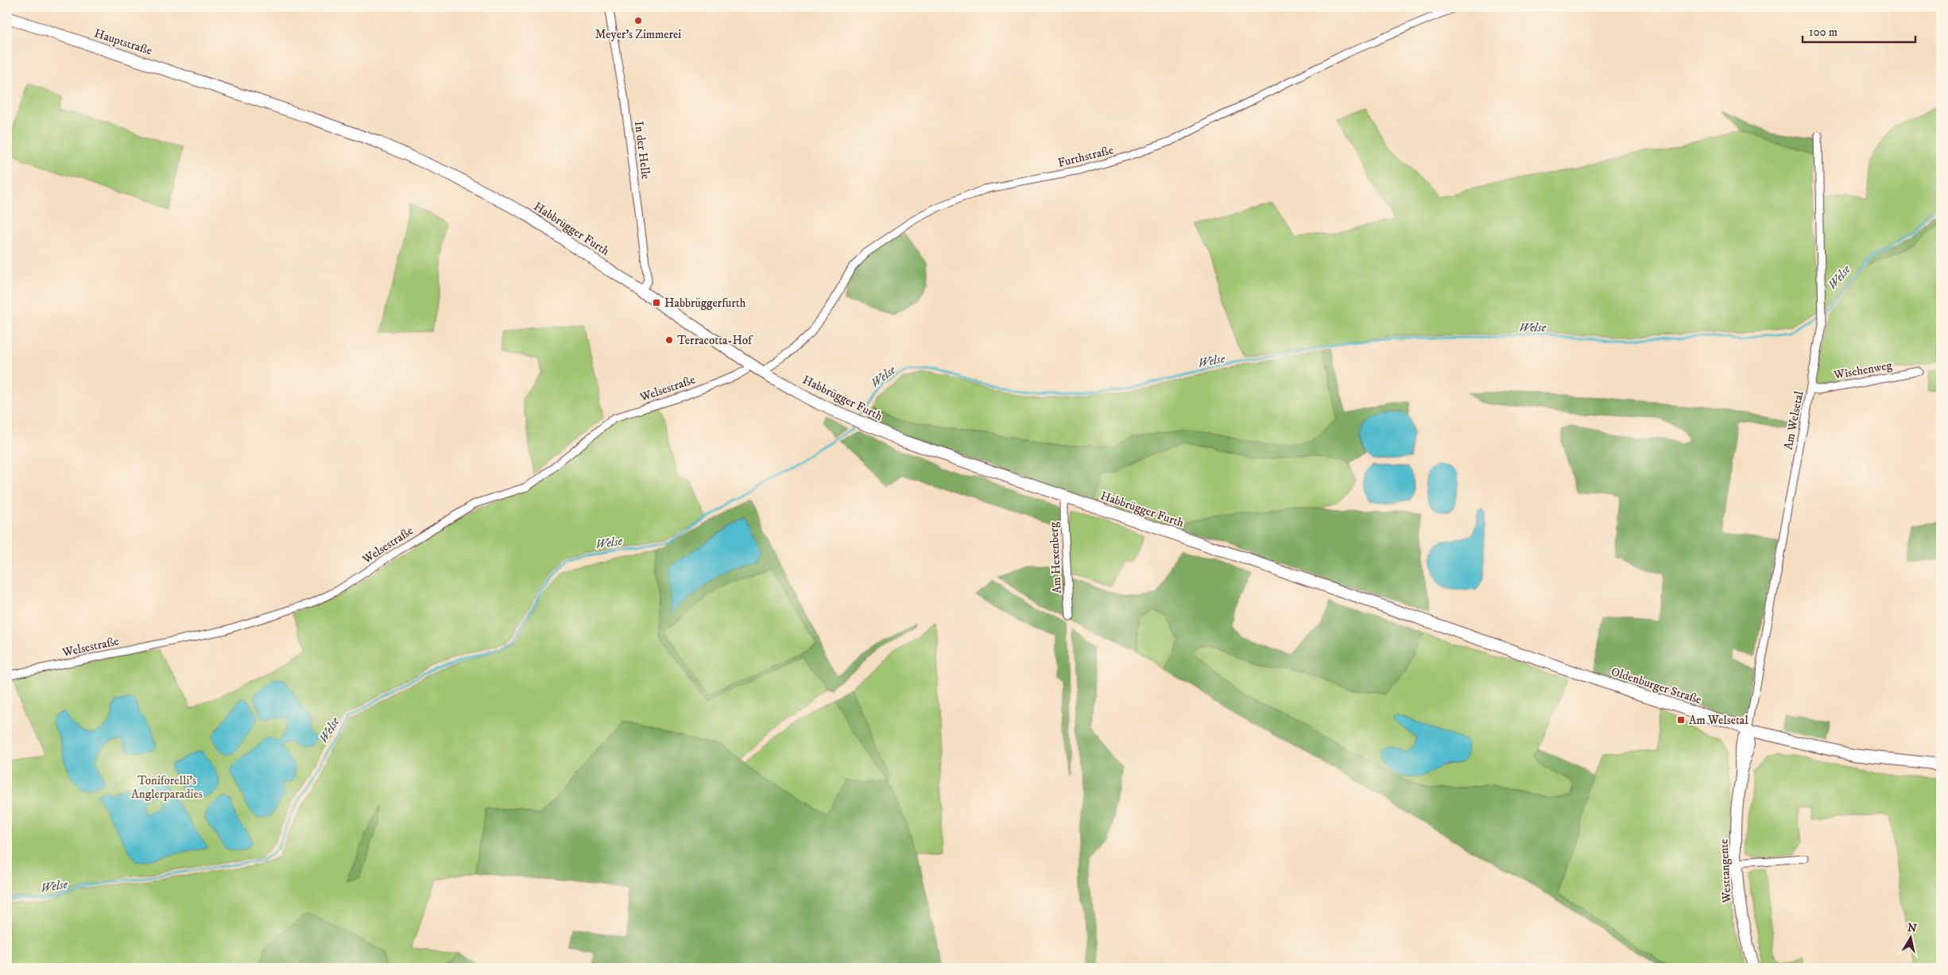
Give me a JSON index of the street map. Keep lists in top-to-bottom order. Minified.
{"streets":{"street":["Hauptstraße","In der Helle","Furthstraße","Habbrügger Furth","Wischenweg","Welsestraße","Am Welsetal","Am Hexenberg","Oldenburger Straße","Westtangente"]},"crossings":[["Hauptstraße","Habbrügger Furth"],["In der Helle","Habbrügger Furth"],["Furthstraße","Habbrügger Furth"],["Habbrügger Furth","Welsestraße"],["Habbrügger Furth","Am Hexenberg"],["Habbrügger Furth","Oldenburger Straße"],["Wischenweg","Am Welsetal"],["Am Welsetal","Oldenburger Straße"],["Am Welsetal","Westtangente"],["Oldenburger Straße","Westtangente"]],"water":["Welse"],"parks":["Toniforelli's Anglerparadies"],"places":{"other":["Meyer's Zimmerei","Terracotta-Hof"],"transit":["Habbrüggerfurth","Am Welsetal"]},"scale_bar":"100 m","north":"top"}
